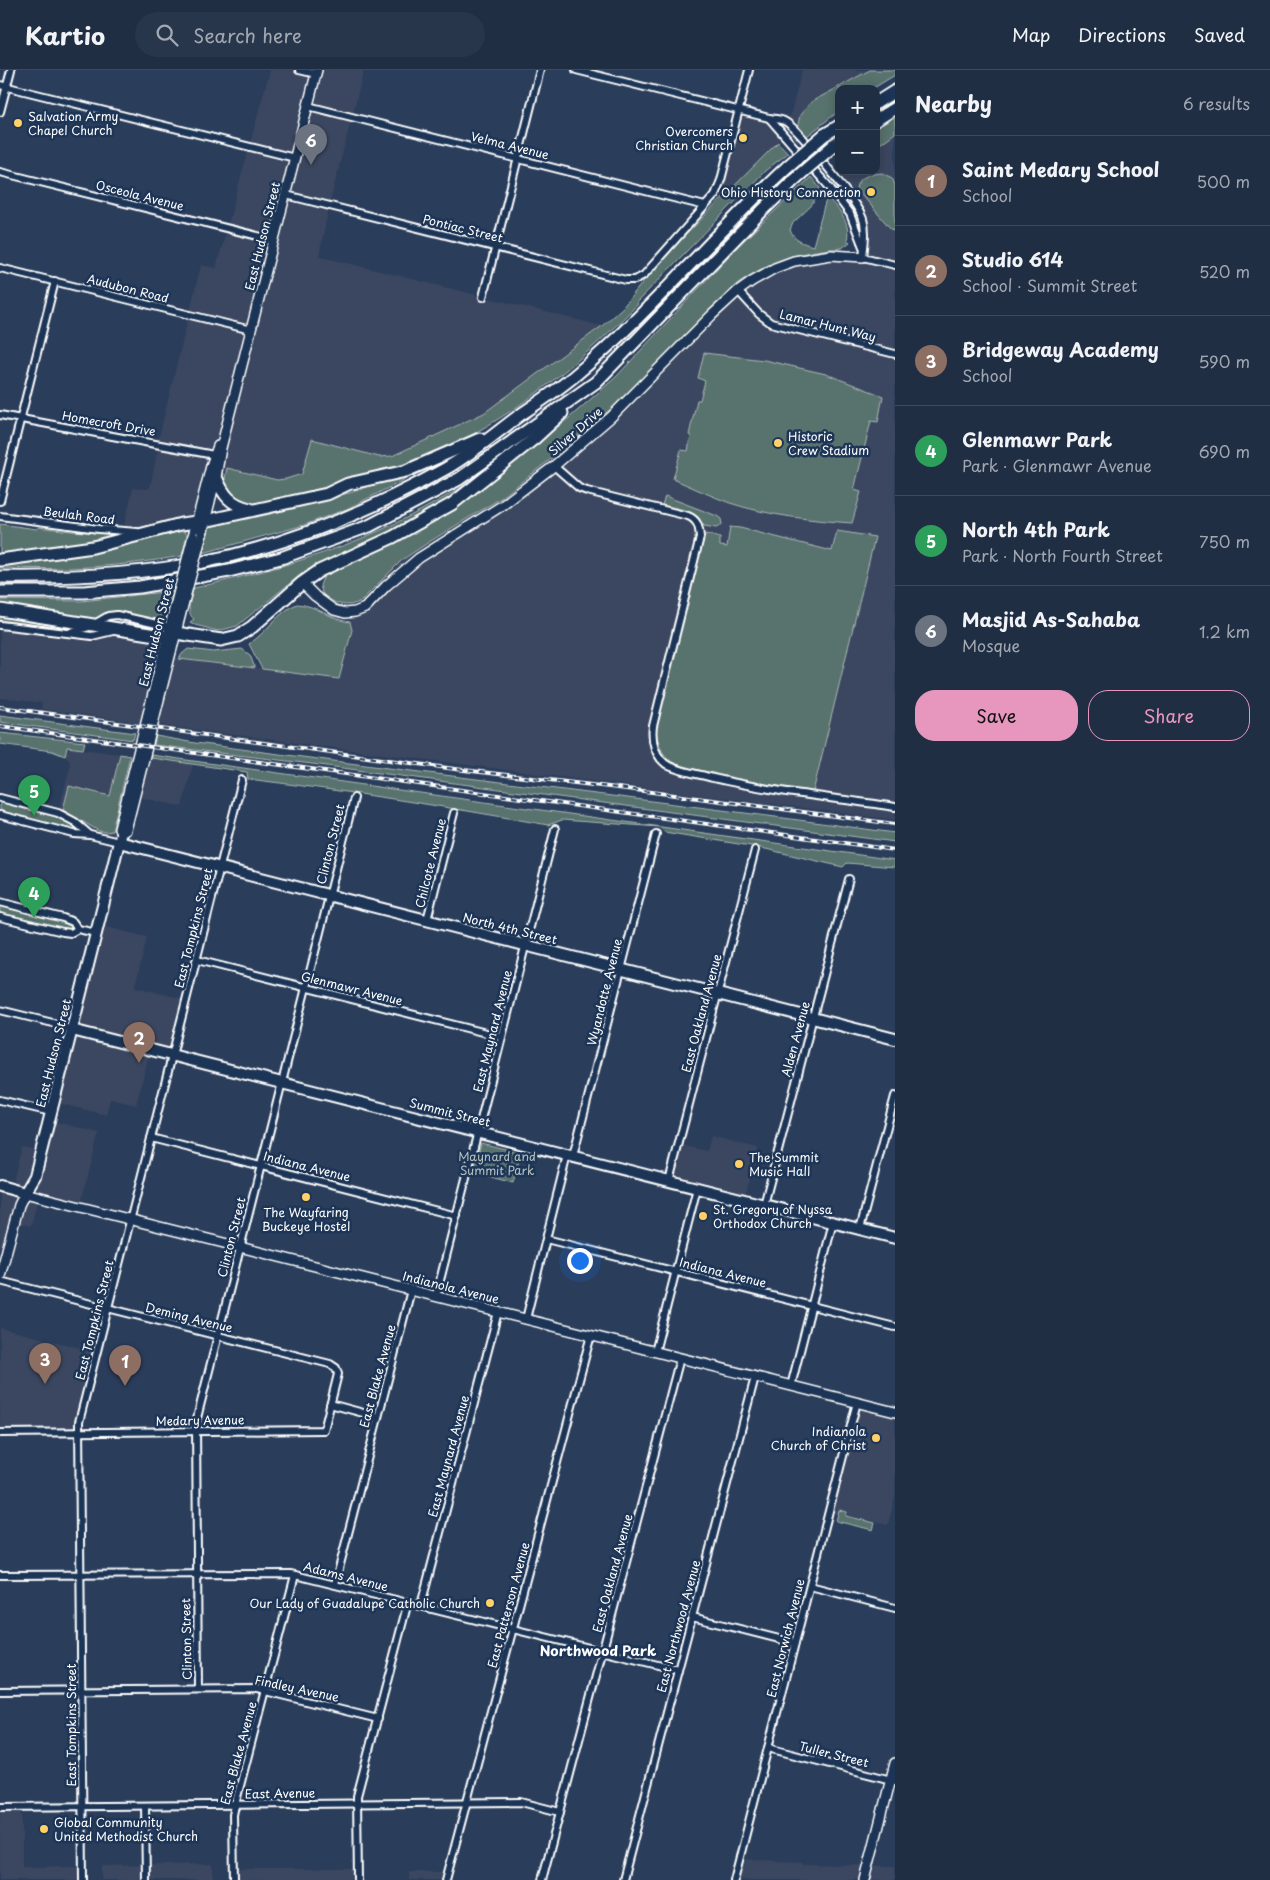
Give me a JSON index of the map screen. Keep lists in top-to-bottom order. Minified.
{"streets":{"main road":["East Hudson Street","North 4th Street","Summit Street","Indianola Avenue"],"street":["Velma Avenue","Osceola Avenue","Pontiac Street","Audubon Road","Lamar Hunt Way","Homecroft Drive","Silver Drive","Beulah Road","Clinton Street","Chilcote Avenue","East Tompkins Street","Glenmawr Avenue","Wyandotte Avenue","East Oakland Avenue","East Maynard Avenue","Alden Avenue","Indiana Avenue","Deming Avenue","East Blake Avenue","Medary Avenue","Adams Avenue","East Patterson Avenue","East Northwood Avenue","East Norwich Avenue","Findley Avenue","Tuller Street","East Avenue"]},"crossings":[["Velma Avenue","Pontiac Street"],["Velma Avenue","East Hudson Street"],["Osceola Avenue","East Hudson Street"],["Pontiac Street","East Hudson Street"],["East Hudson Street","Audubon Road"],["East Hudson Street","Homecroft Drive"],["East Hudson Street","North 4th Street"],["East Hudson Street","Summit Street"],["East Hudson Street","Indianola Avenue"],["Lamar Hunt Way","Silver Drive"],["Clinton Street","North 4th Street"],["Clinton Street","Glenmawr Avenue"],["Clinton Street","Summit Street"],["Clinton Street","Indiana Avenue"],["Clinton Street","Indianola Avenue"],["Clinton Street","Deming Avenue"],["Clinton Street","Medary Avenue"],["Clinton Street","Adams Avenue"],["Clinton Street","Findley Avenue"],["Chilcote Avenue","North 4th Street"],["East Tompkins Street","North 4th Street"],["East Tompkins Street","Glenmawr Avenue"],["East Tompkins Street","Summit Street"],["East Tompkins Street","Indiana Avenue"],["East Tompkins Street","Indianola Avenue"],["East Tompkins Street","Deming Avenue"],["East Tompkins Street","Medary Avenue"],["East Tompkins Street","Adams Avenue"],["East Tompkins Street","Findley Avenue"],["East Tompkins Street","East Avenue"],["North 4th Street","Wyandotte Avenue"],["North 4th Street","East Oakland Avenue"],["North 4th Street","East Maynard Avenue"],["North 4th Street","Alden Avenue"],["Glenmawr Avenue","East Maynard Avenue"],["Wyandotte Avenue","Summit Street"],["Wyandotte Avenue","Indiana Avenue"],["Wyandotte Avenue","Indianola Avenue"],["East Oakland Avenue","Summit Street"],["East Oakland Avenue","Indianola Avenue"],["East Oakland Avenue","Adams Avenue"],["East Oakland Avenue","East Avenue"],["East Maynard Avenue","Summit Street"],["East Maynard Avenue","Indiana Avenue"],["East Maynard Avenue","Indianola Avenue"],["East Maynard Avenue","Adams Avenue"],["Alden Avenue","Summit Street"],["Indianola Avenue","East Blake Avenue"],["Indianola Avenue","East Patterson Avenue"],["Indianola Avenue","East Northwood Avenue"],["Indianola Avenue","East Norwich Avenue"],["Deming Avenue","Medary Avenue"],["East Blake Avenue","Adams Avenue"],["East Blake Avenue","Findley Avenue"],["East Blake Avenue","East Avenue"],["Adams Avenue","East Patterson Avenue"],["Adams Avenue","East Northwood Avenue"],["East Patterson Avenue","East Avenue"],["East Norwich Avenue","Tuller Street"]],"districts":["Northwood Park"],"parks":["Maynard and Summit Park"],"places":["Salvation Army Chapel Church","Overcomers Christian Church","Ohio History Connection","Historic Crew Stadium","The Summit Music Hall","The Wayfaring Buckeye Hostel","St. Gregory of Nyssa Orthodox Church","Indianola Church of Christ","Our Lady of Guadalupe Catholic Church","Global Community United Methodist Church"],"page":{"header":"Kartio","search":"Search here","nav":["Map","Directions","Saved"],"heading":["Nearby","6 results"],"map_buttons":["+","−"],"pins":["6","5","4","2","3","1"],"list":[{"mark":"1","name":"Saint Medary School","note":"School","value":"500 m"},{"mark":"2","name":"Studio 614","note":"School · Summit Street","value":"520 m"},{"mark":"3","name":"Bridgeway Academy","note":"School","value":"590 m"},{"mark":"4","name":"Glenmawr Park","note":"Park · Glenmawr Avenue","value":"690 m"},{"mark":"5","name":"North 4th Park","note":"Park · North Fourth Street","value":"750 m"},{"mark":"6","name":"Masjid As-Sahaba","note":"Mosque","value":"1.2 km"}],"buttons":["Save","Share"]}}
